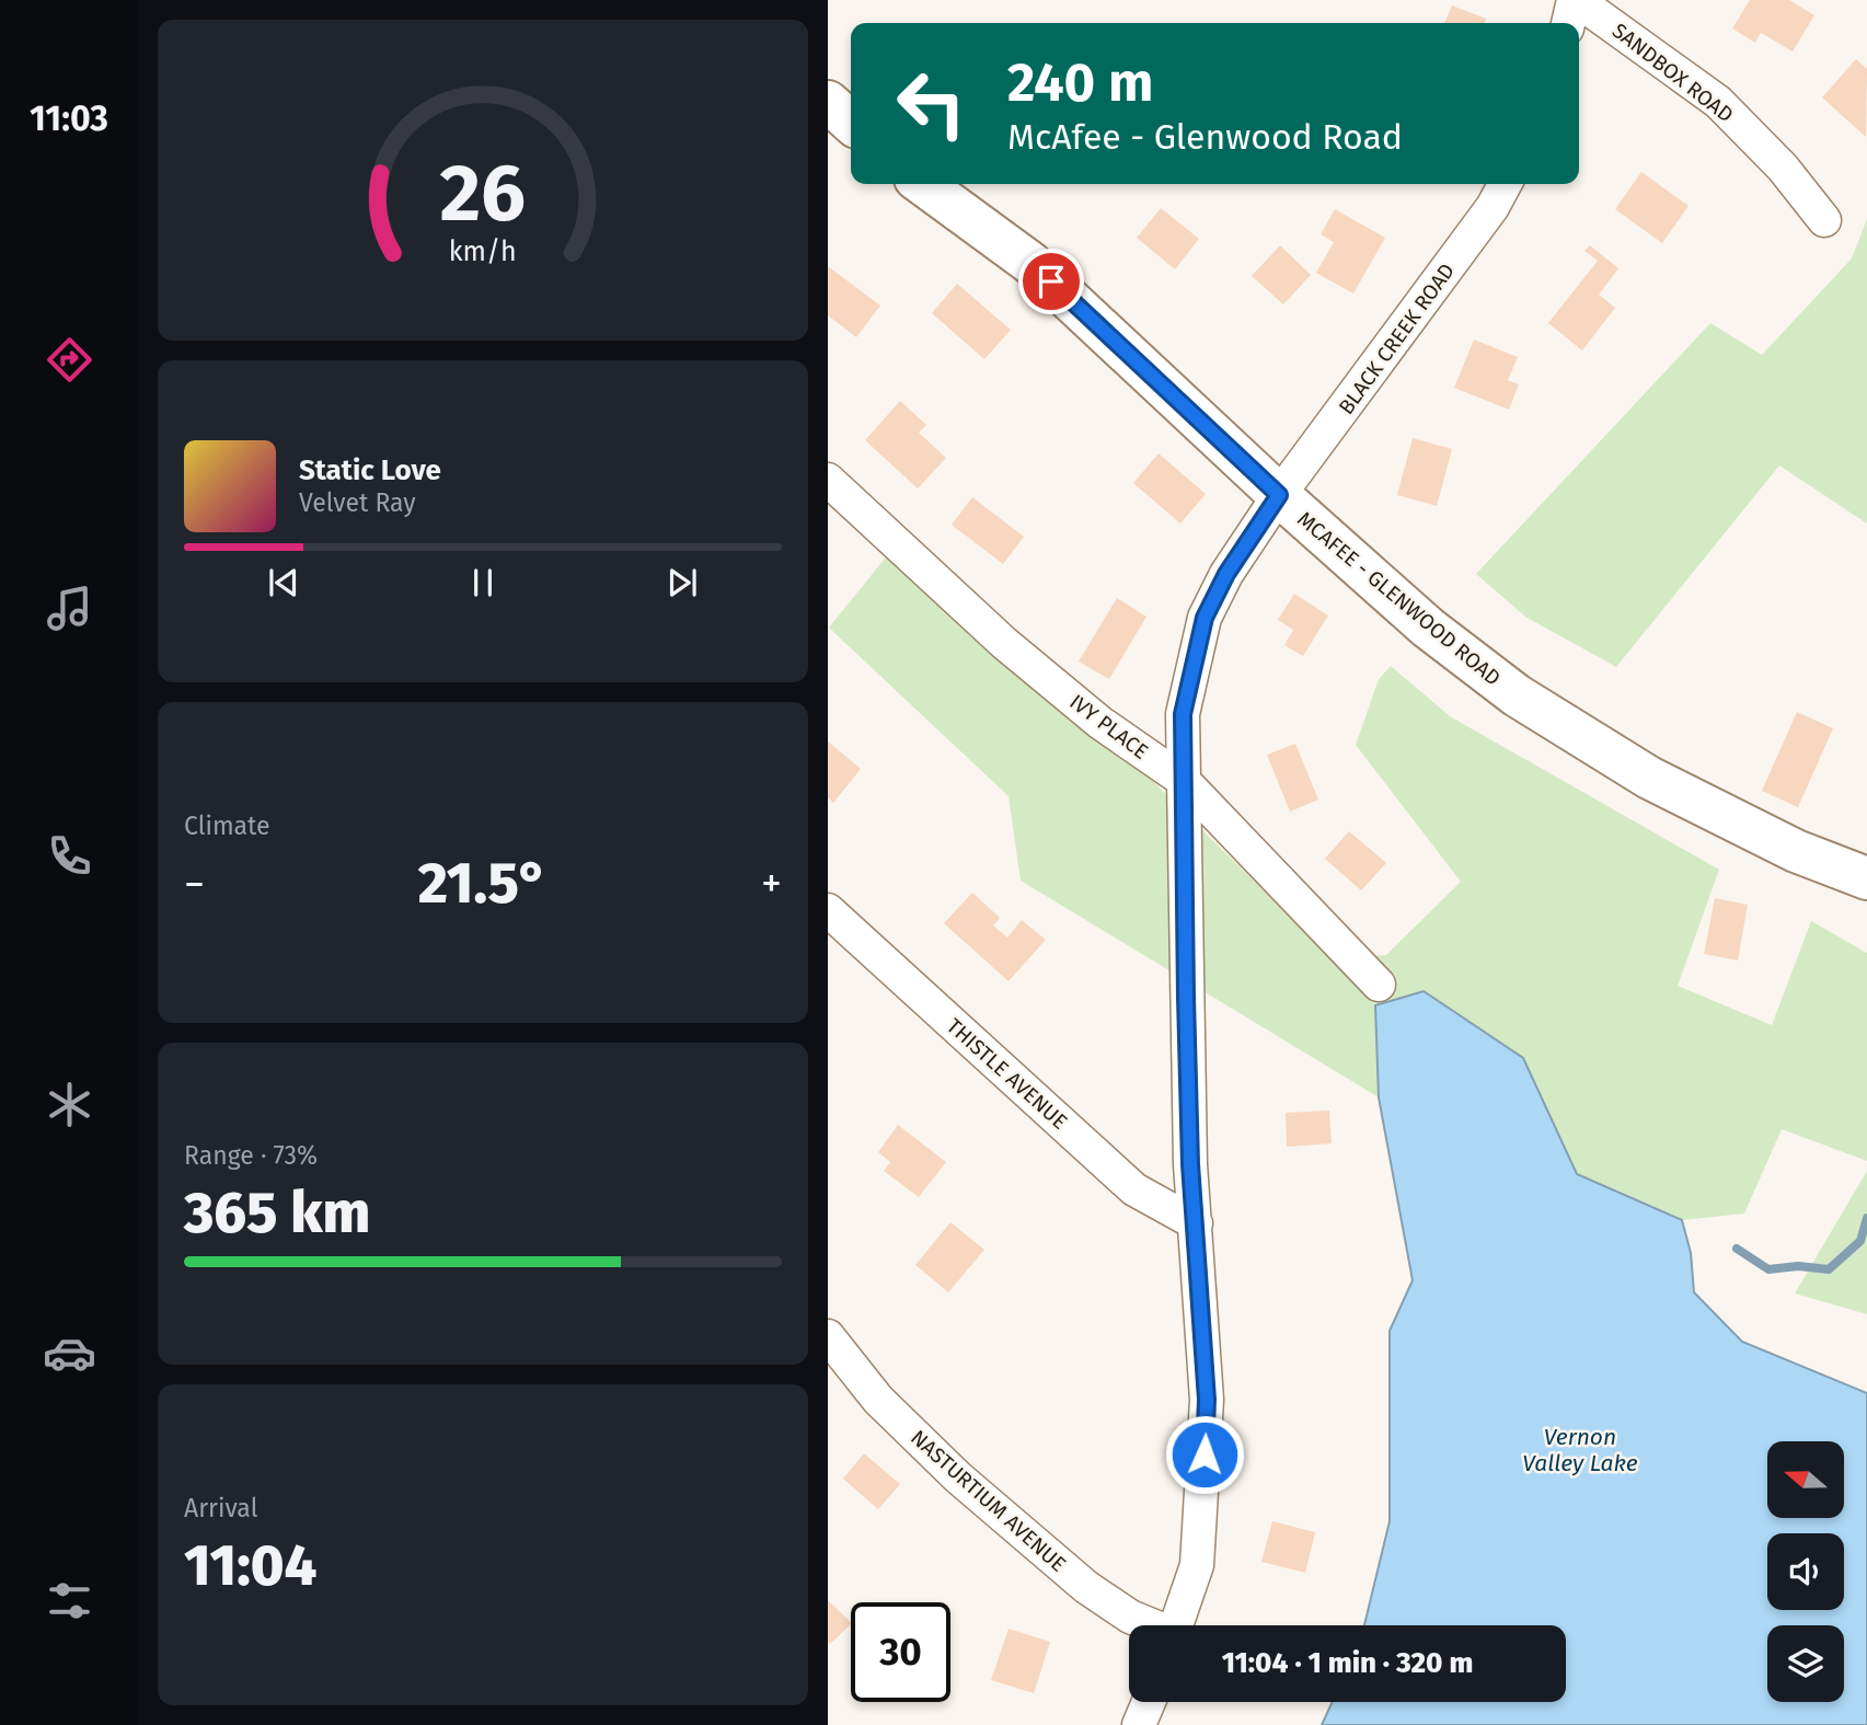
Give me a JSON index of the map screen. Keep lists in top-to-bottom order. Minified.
{"streets":{"street":["SANDBOX ROAD","BLACK CREEK ROAD","MCAFEE - GLENWOOD ROAD","IVY PLACE","THISTLE AVENUE","NASTURTIUM AVENUE"]},"crossings":[["BLACK CREEK ROAD","MCAFEE - GLENWOOD ROAD"],["BLACK CREEK ROAD","IVY PLACE"],["BLACK CREEK ROAD","THISTLE AVENUE"]],"water":["Vernon Valley Lake"],"north":"left","page":{"tabs":"11:03","turn":["240 m","McAfee - Glenwood Road"],"song":["Static Love","Velvet Ray"],"tile":["Climate",["Range · 73%","365 km"],["Arrival","11:04"]],"heat":["−","21.5°","+"],"limit":"30","trip":"11:04 · 1 min · 320 m","gauge":["26","km/h"]}}
